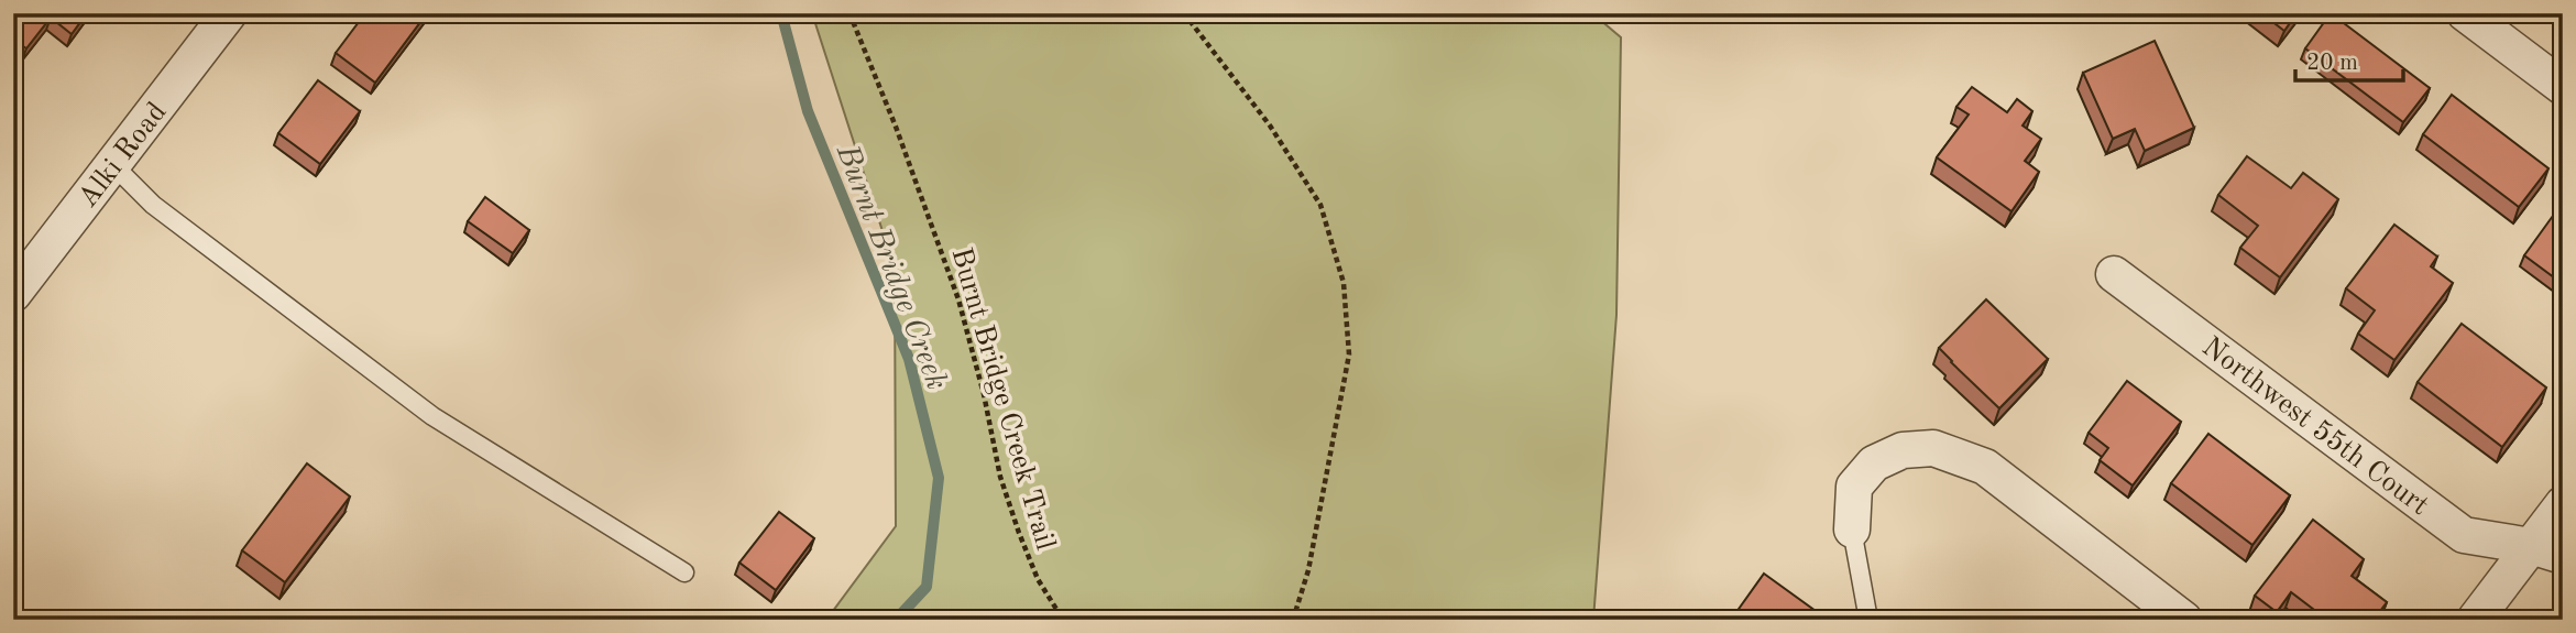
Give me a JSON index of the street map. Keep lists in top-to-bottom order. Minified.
{"streets":{"street":["Alki Road","Northwest 55th Court"],"path":["Burnt Bridge Creek Trail"]},"water":["Burnt Bridge Creek"],"scale_bar":"20 m"}
